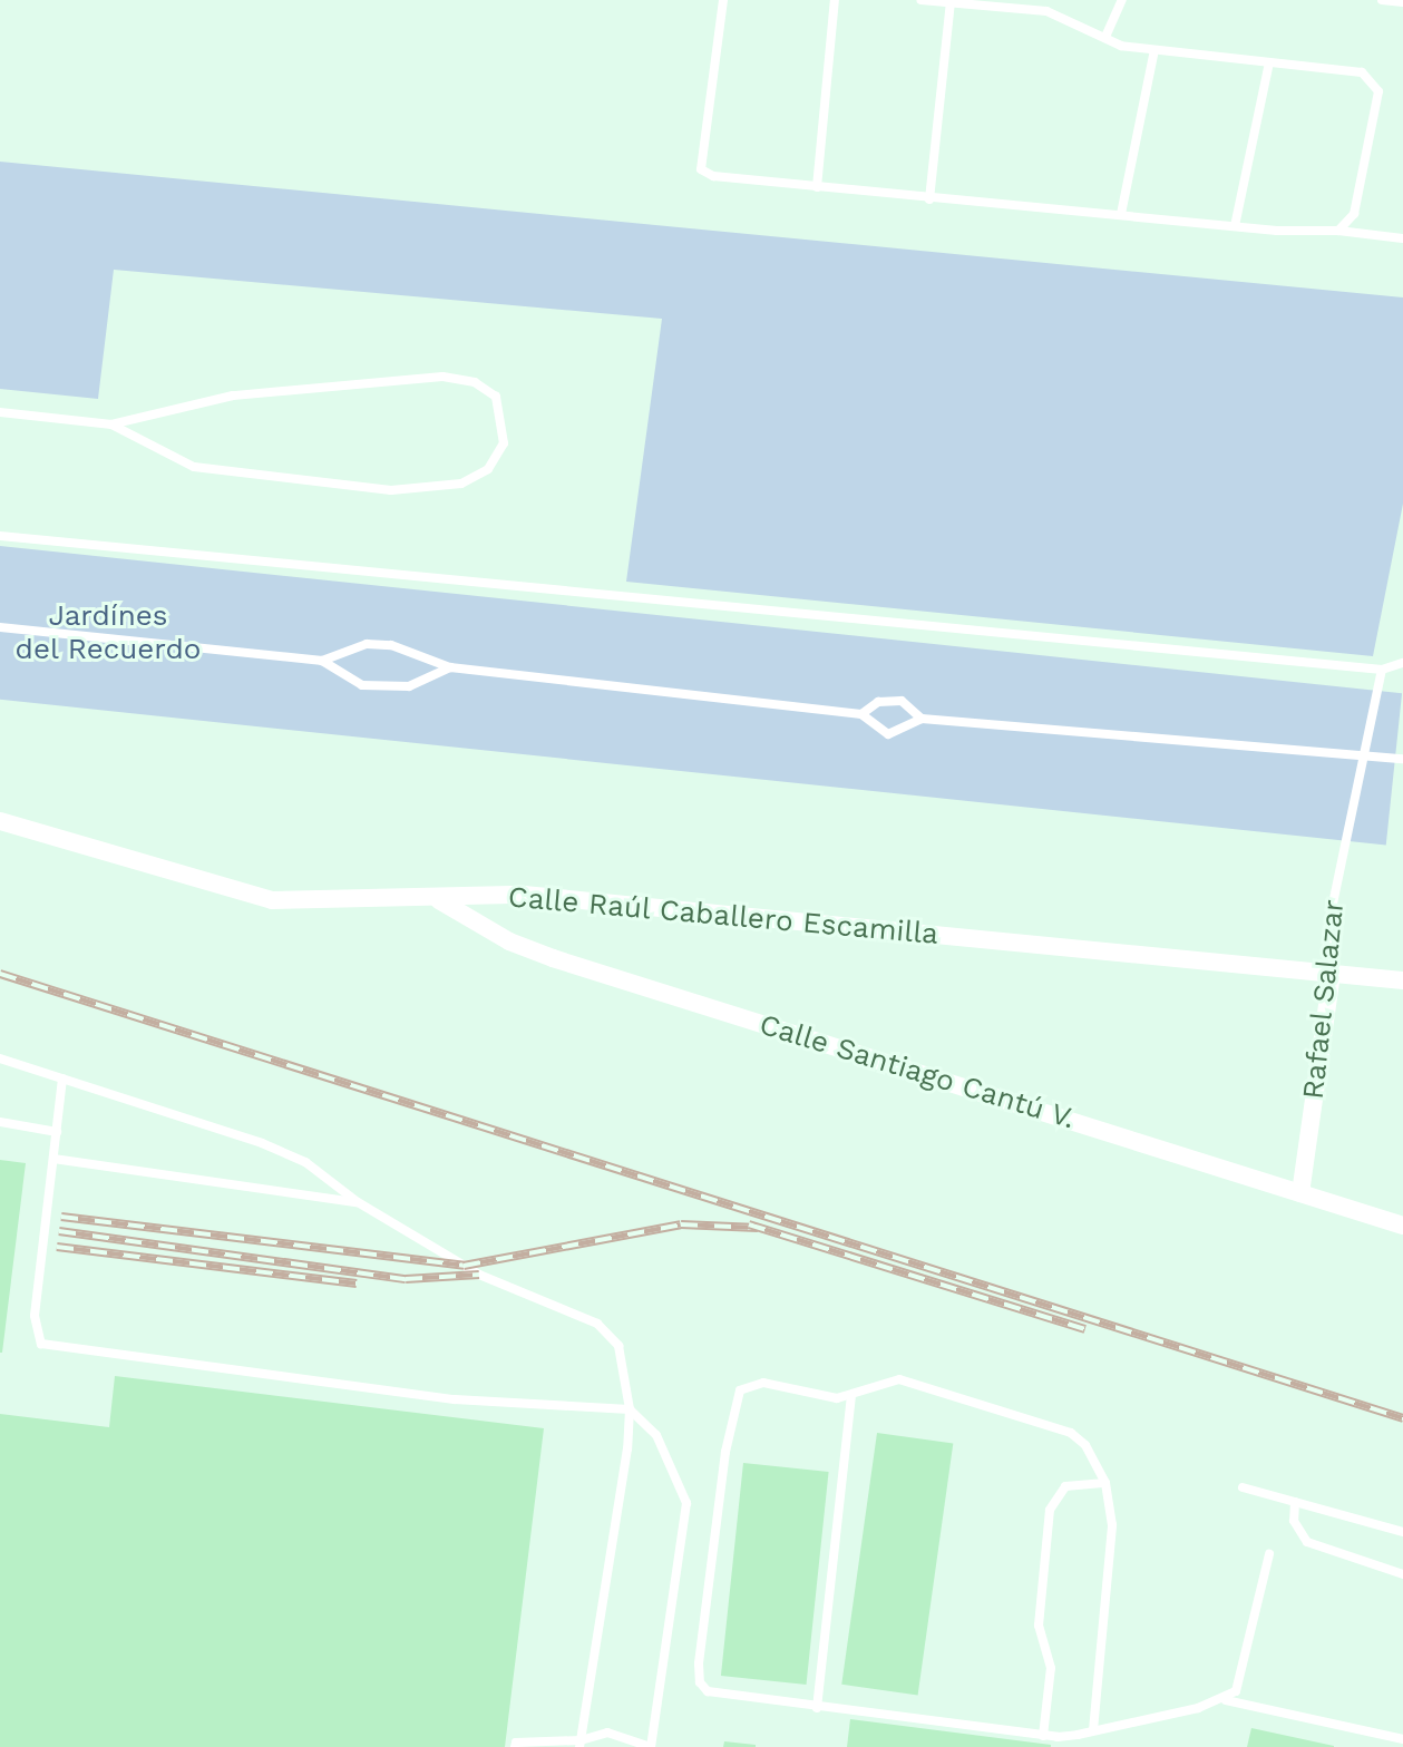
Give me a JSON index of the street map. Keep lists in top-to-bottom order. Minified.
{"streets":{"street":["Calle Raúl Caballero Escamilla","Rafael Salazar","Calle Santiago Cantú V."]},"crossings":[["Calle Raúl Caballero Escamilla","Rafael Salazar"],["Calle Raúl Caballero Escamilla","Calle Santiago Cantú V."],["Rafael Salazar","Calle Santiago Cantú V."]],"parks":["Jardínes del Recuerdo"]}
